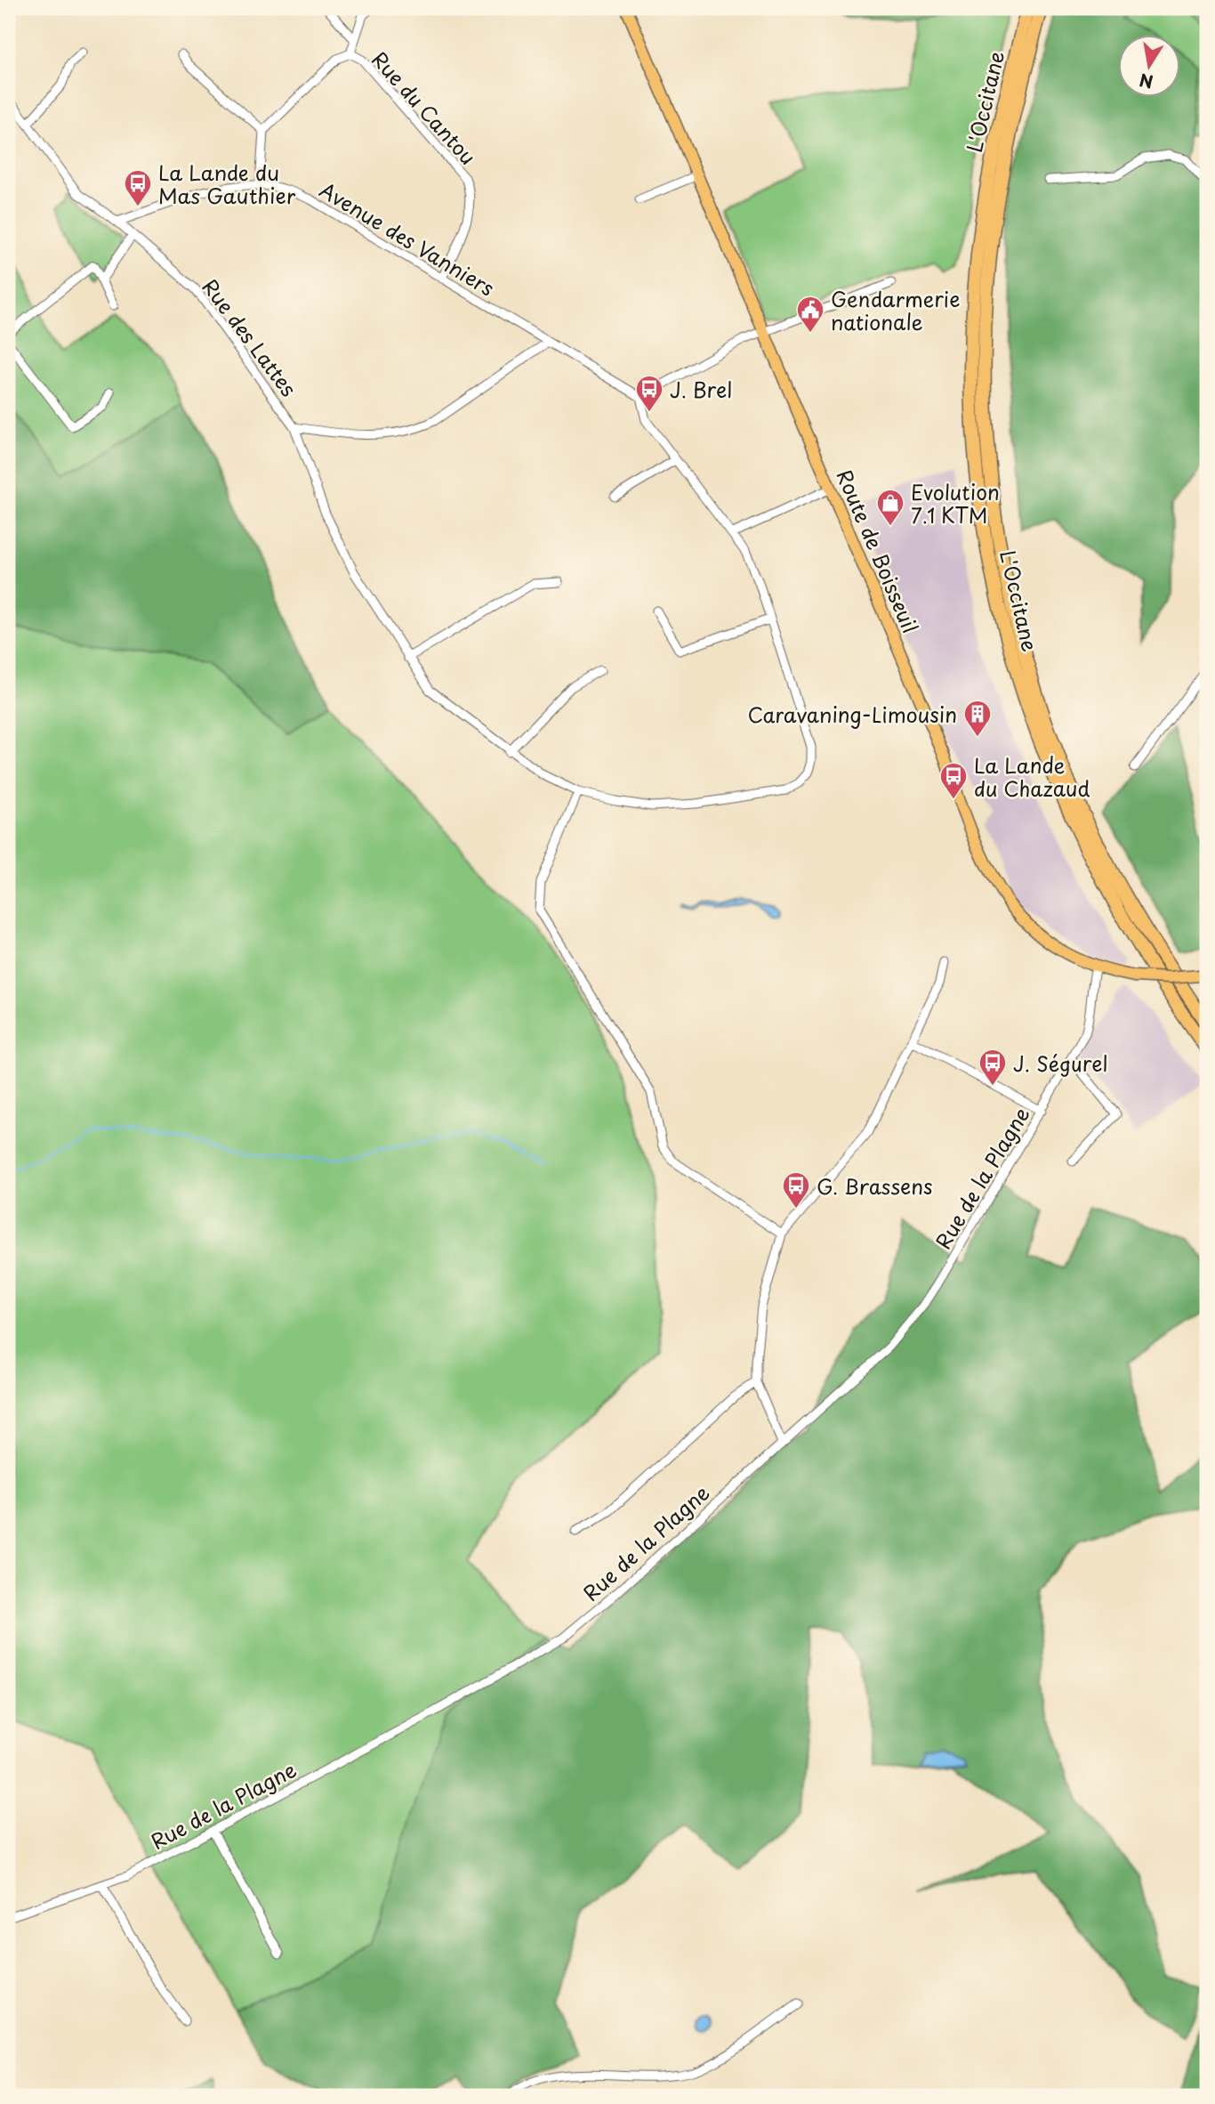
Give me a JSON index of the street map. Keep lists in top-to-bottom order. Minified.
{"streets":{"highway":["L'Occitane"],"main road":["Route de Boisseuil"],"street":["Rue du Cantou","Avenue des Vanniers","Rue des Lattes","Rue de la Plagne"]},"crossings":[["Rue du Cantou","Avenue des Vanniers"],["Avenue des Vanniers","Rue des Lattes"],["Route de Boisseuil","Rue de la Plagne"]],"places":{"bus stop":["La Lande du Mas Gauthier","J. Brel","La Lande du Chazaud","J. Ségurel","G. Brassens"],"public building":["Gendarmerie nationale"],"shop":["Evolution 7.1 KTM"],"building":["Caravaning-Limousin"]},"north":"bottom"}
